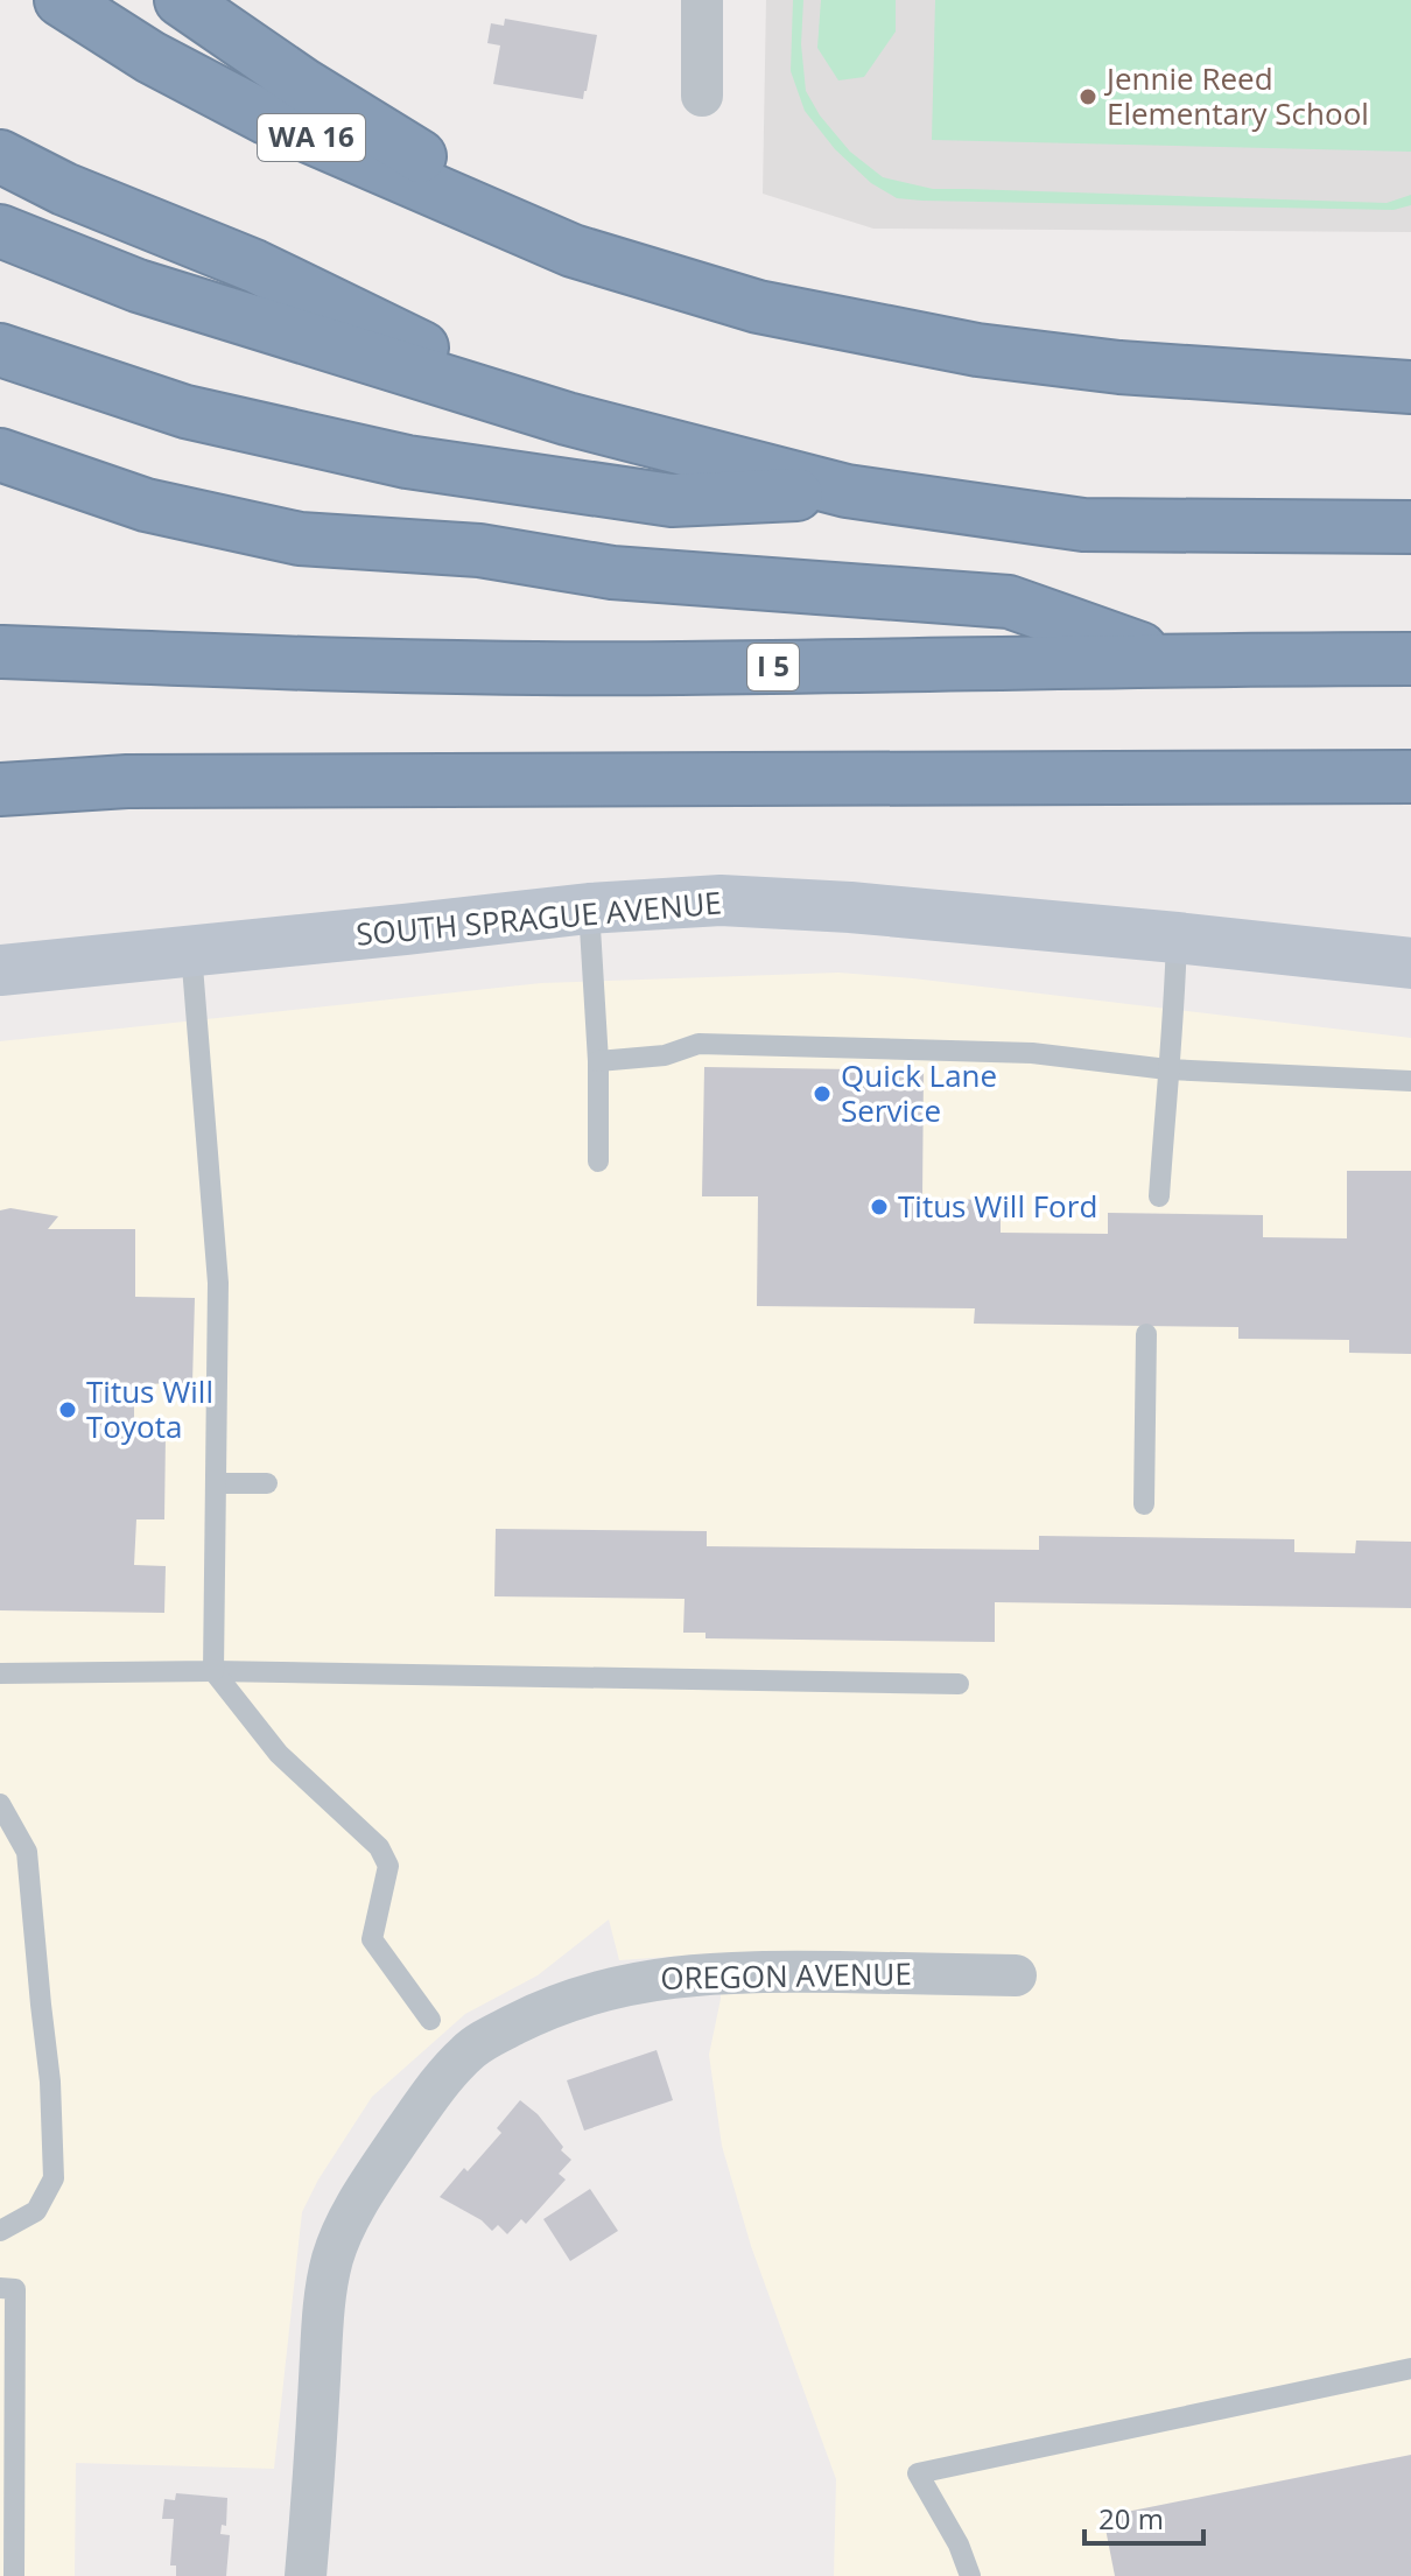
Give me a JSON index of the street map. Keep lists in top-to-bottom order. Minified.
{"streets":{"highway":["WA 16","I 5"],"street":["SOUTH SPRAGUE AVENUE","OREGON AVENUE"]},"places":["Jennie Reed Elementary School","Quick Lane Service","Titus Will Ford","Titus Will Toyota"],"scale_bar":"20 m"}
